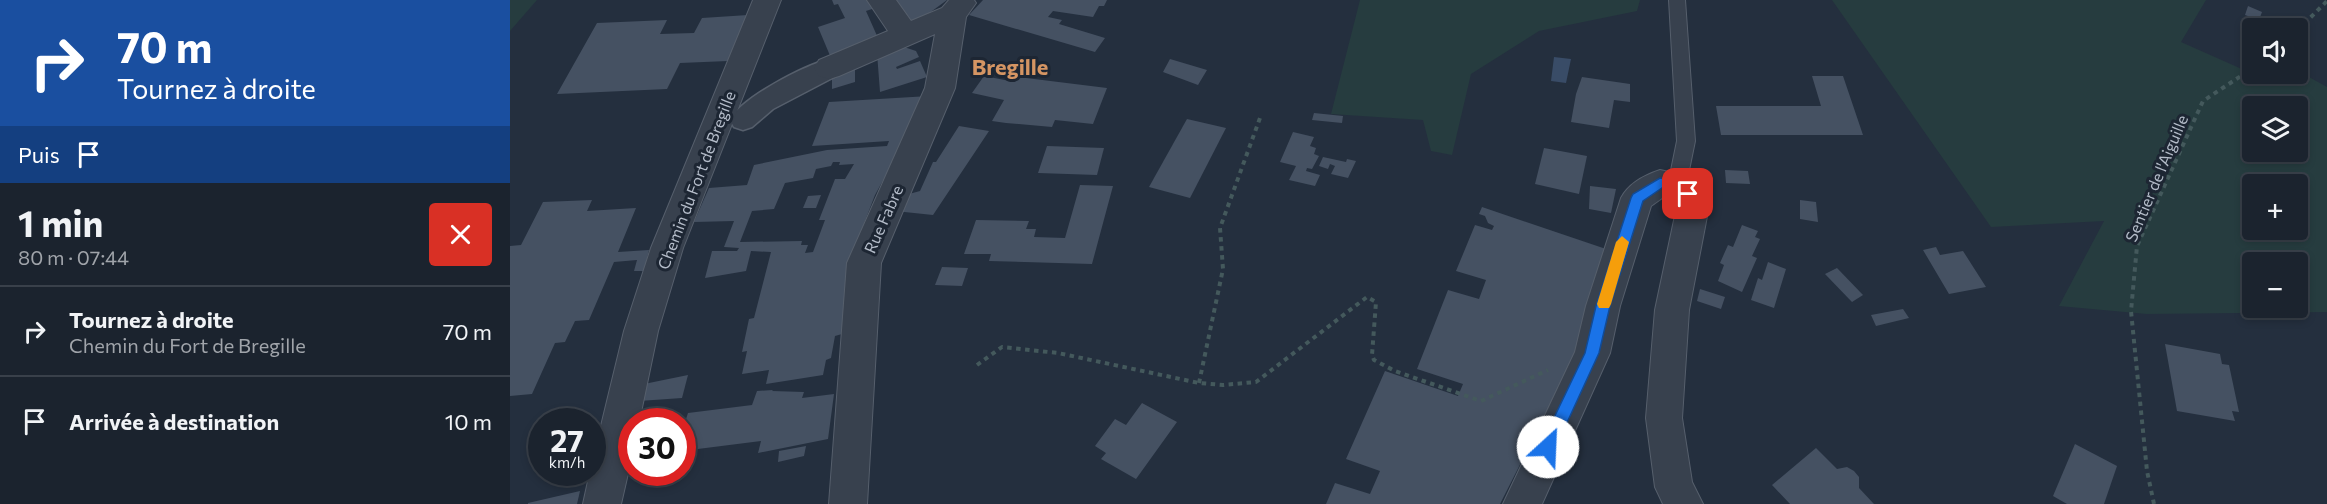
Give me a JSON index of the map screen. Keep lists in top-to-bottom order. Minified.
{"streets":{"street":["Chemin du Fort de Bregille","Rue Fabre"],"path":["Sentier de l'Aiguille"]},"districts":["Bregille"],"page":{"turn":["70 m","Tournez à droite"],"map_buttons":["+","−"],"then":"Puis","heading":["1 min","80 m · 07:44"],"list":[{"name":"Tournez à droite","note":"Chemin du Fort de Bregille","value":"70 m"},{"name":"Arrivée à destination","value":"10 m"}],"speed":"27 km/h","limit":"30"}}
